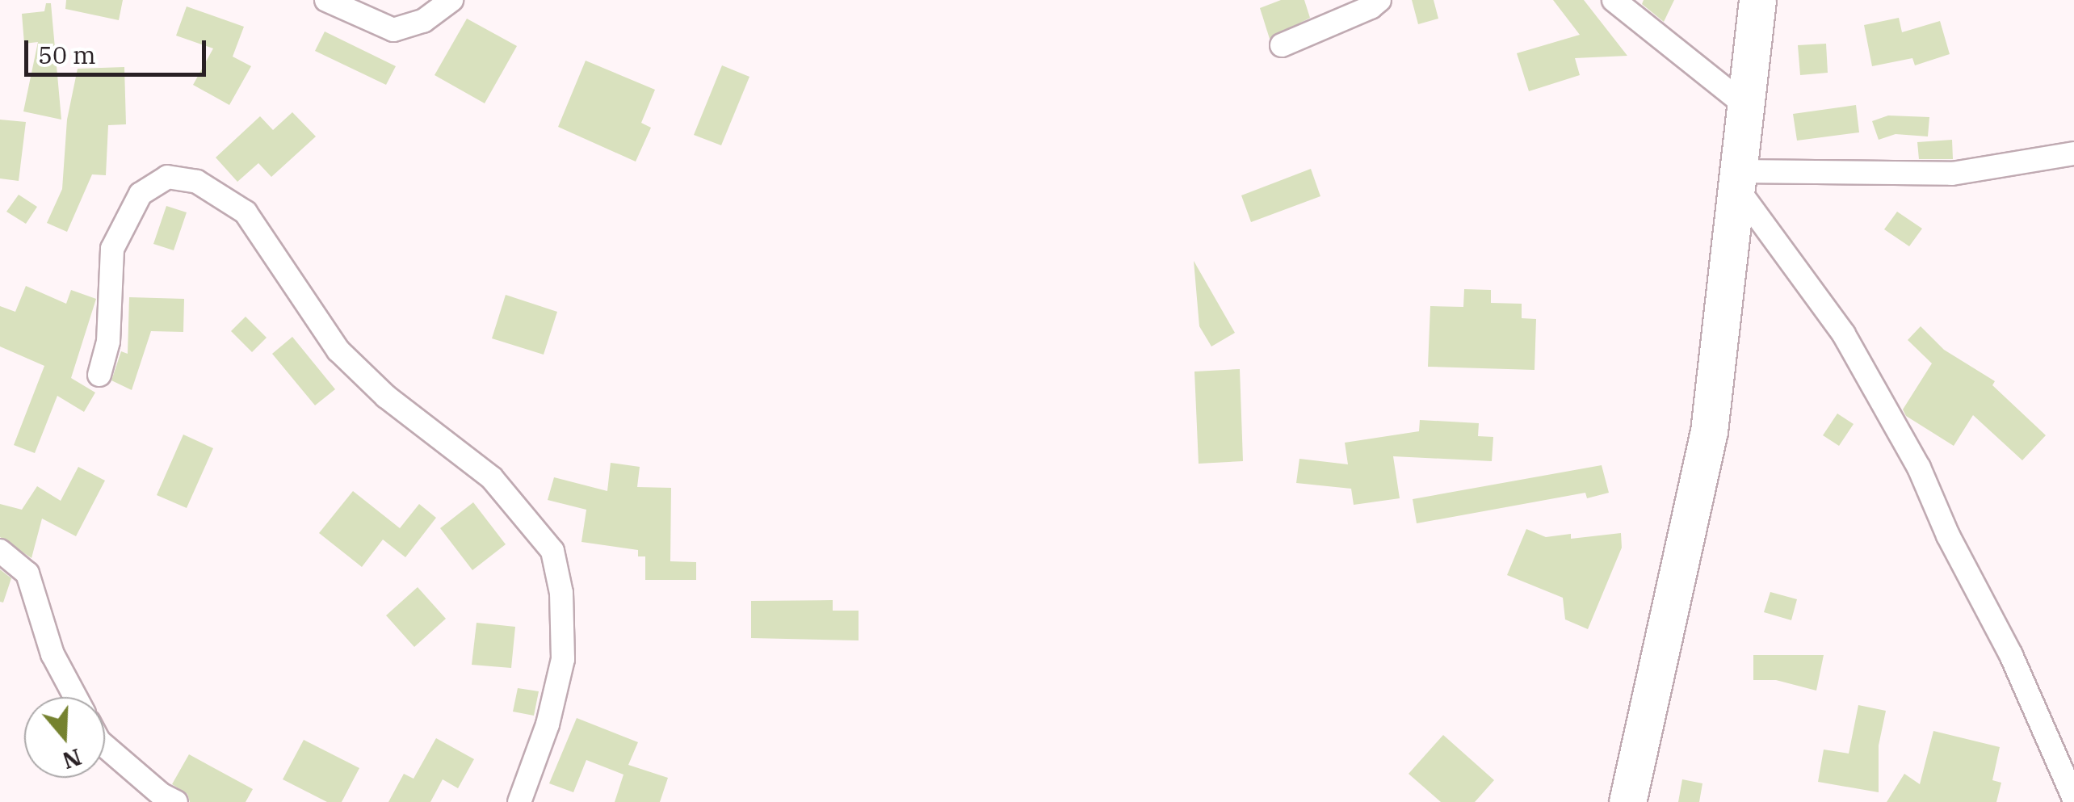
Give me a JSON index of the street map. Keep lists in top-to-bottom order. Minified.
{"scale_bar":"50 m","north":"bottom"}
